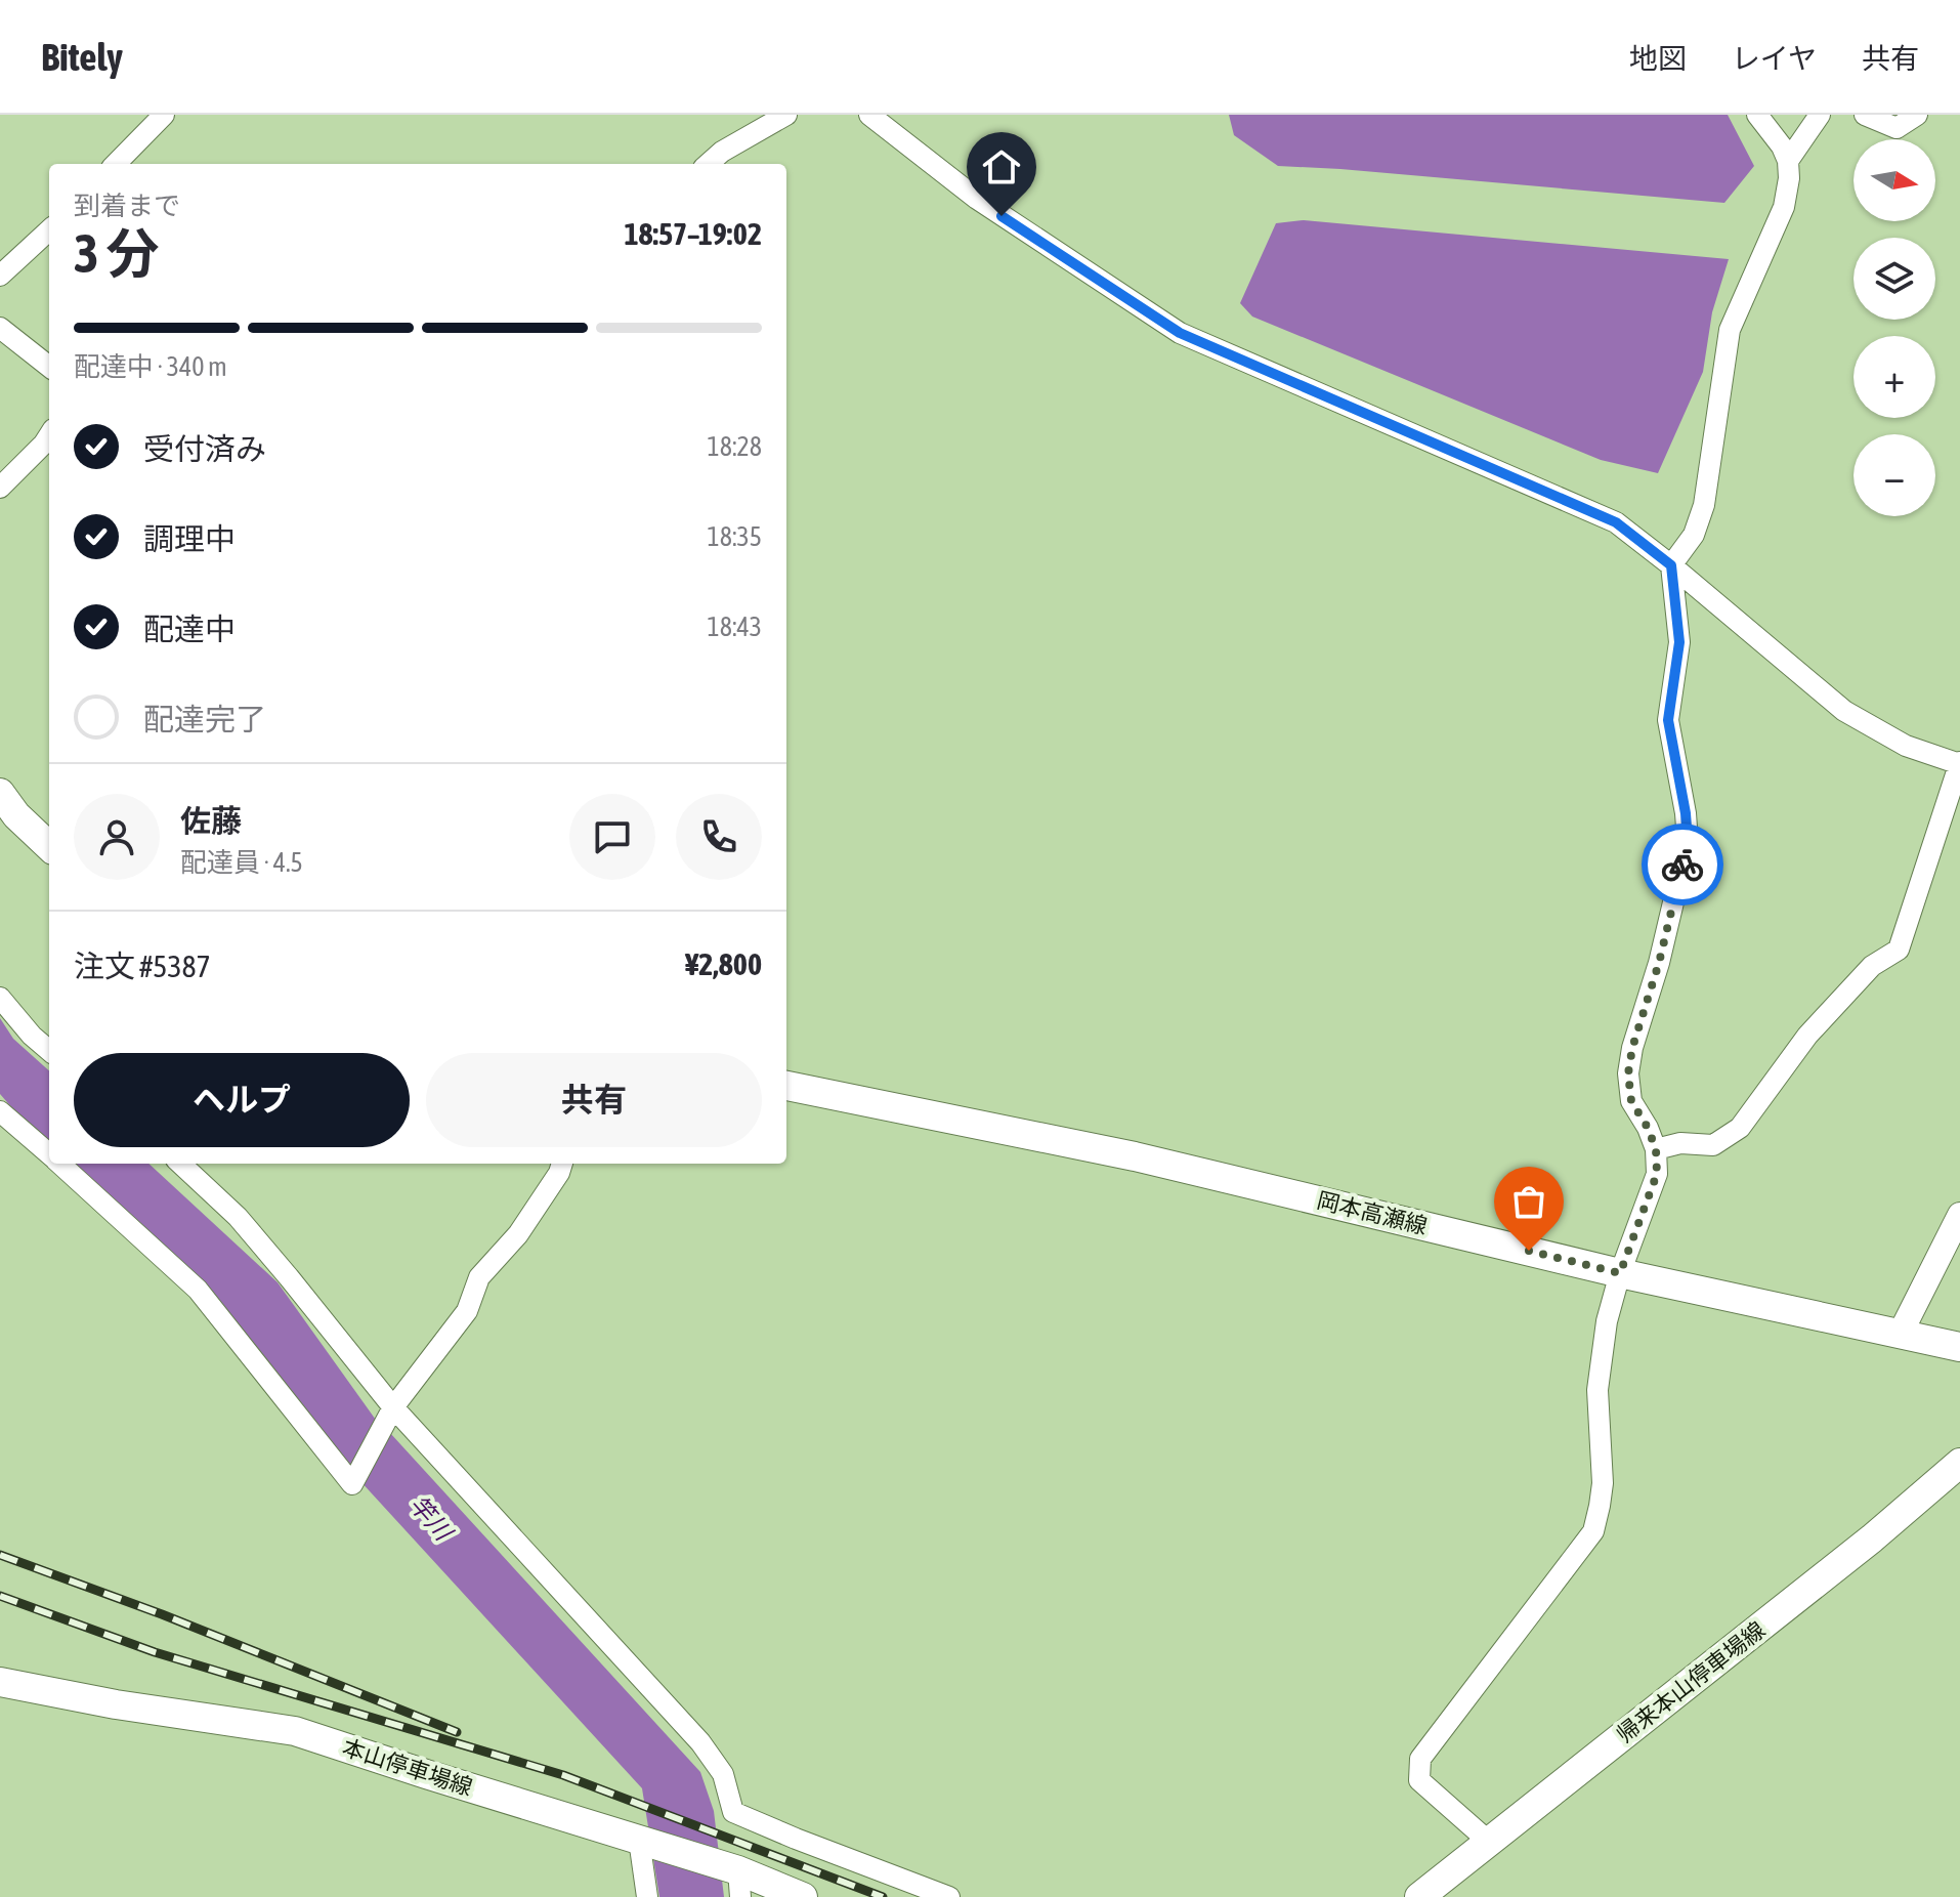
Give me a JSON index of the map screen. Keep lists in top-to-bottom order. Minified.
{"streets":{"main road":["岡本高瀬線","帰来本山停車場線","本山停車場線"]},"water":["竿川"],"north":"right","page":{"header":"Bitely","nav":["地図","レイヤ","共有"],"map_buttons":["+","−"],"heading":["3 分","到着まで","18:57–19:02"],"panel":["佐藤","配達員 · 4.5","注文 #5387","¥2,800"],"bar":"配達中 · 340 m","list":[["受付済み","18:28"],["調理中","18:35"],["配達中","18:43"],"配達完了"],"buttons":["ヘルプ","共有"]}}
